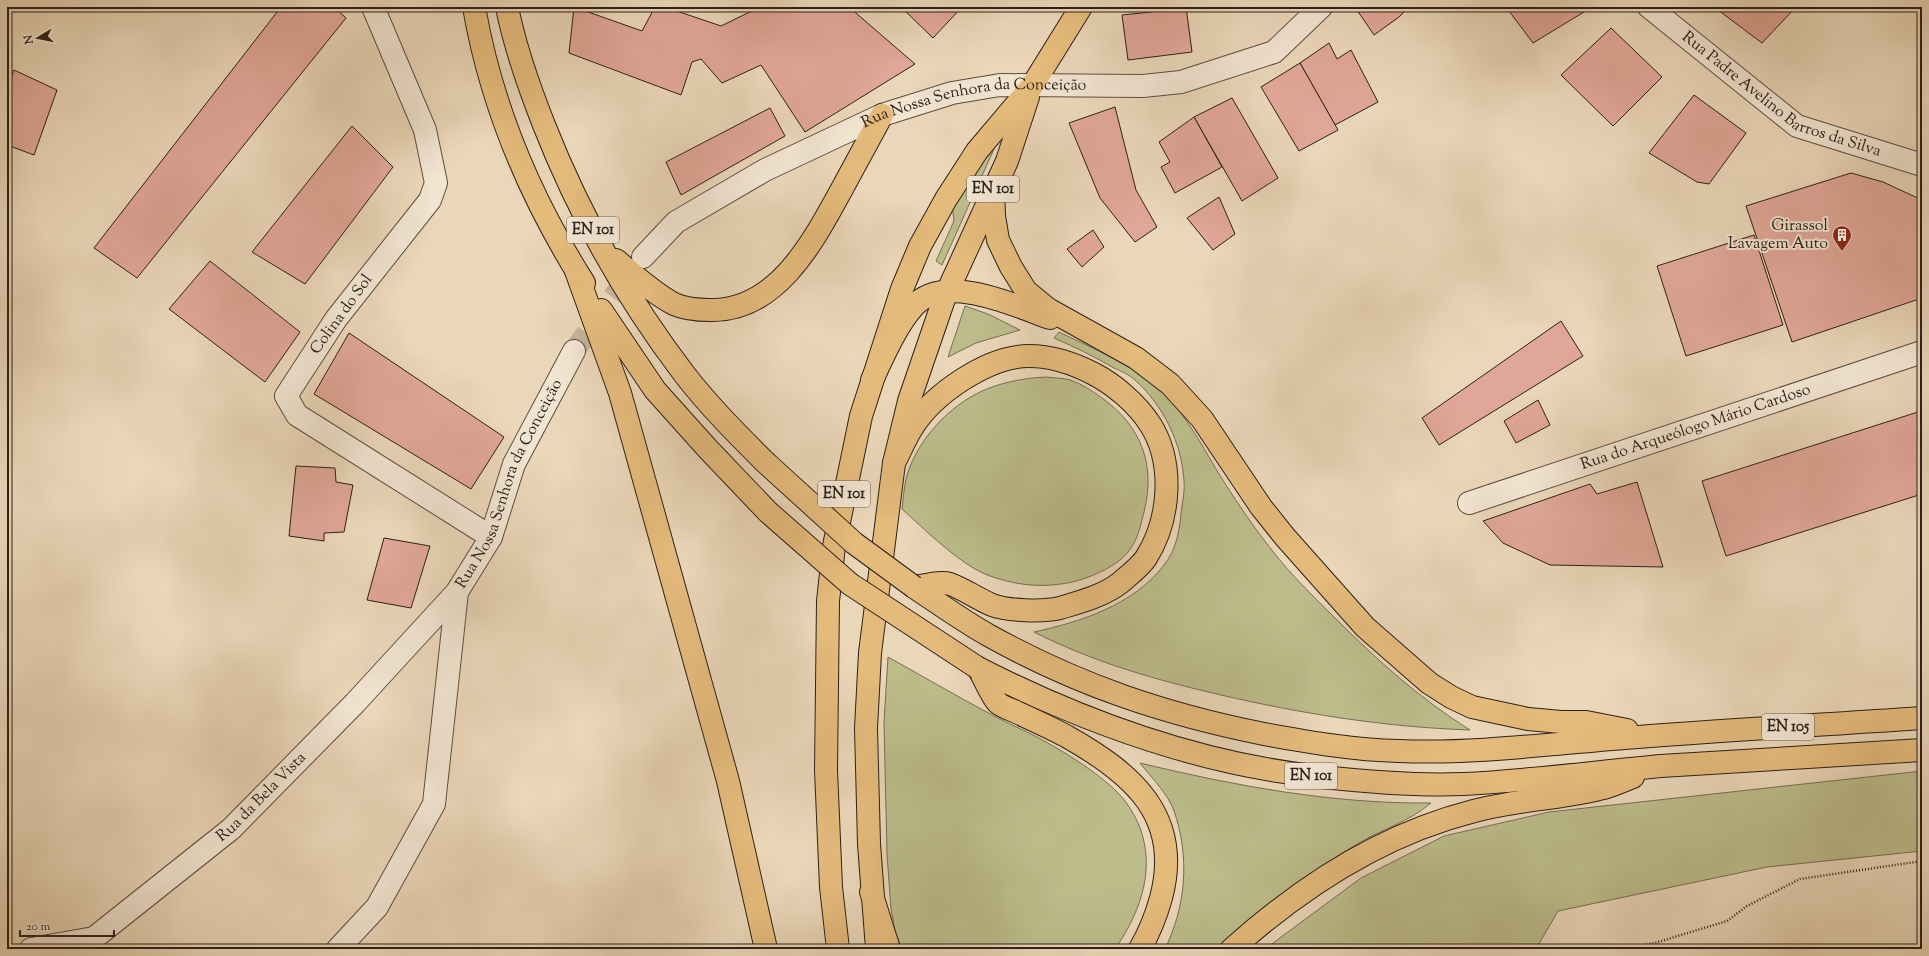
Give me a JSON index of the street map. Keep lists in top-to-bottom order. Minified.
{"streets":{"main road":["EN 101","EN 105"],"street":["Rua Padre Avelino Barros da Silva","Rua Nossa Senhora da Conceição","Colina do Sol","Rua do Arqueólogo Mário Cardoso","Rua da Bela Vista"]},"crossings":[["Rua Nossa Senhora da Conceição","EN 101"],["Rua Nossa Senhora da Conceição","Colina do Sol"],["Rua Nossa Senhora da Conceição","Rua da Bela Vista"],["EN 101","EN 105"]],"places":{"building":["Girassol Lavagem Auto"]},"scale_bar":"20 m","north":"left"}
